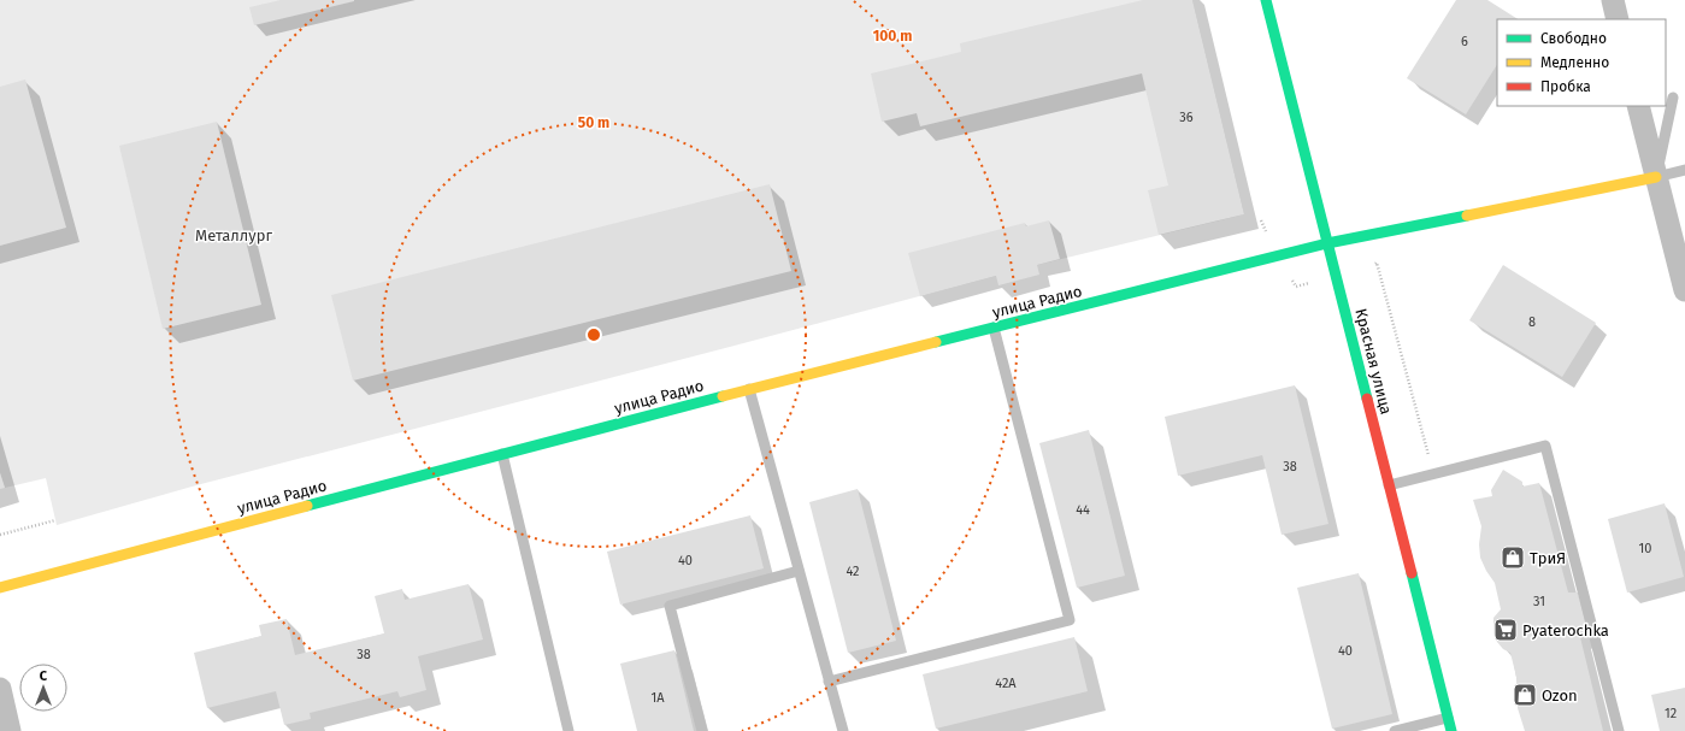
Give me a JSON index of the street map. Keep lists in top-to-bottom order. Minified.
{"streets":{"main road":["улица Радио","Красная улица"]},"crossings":[["улица Радио","Красная улица"]],"parks":["Металлург"],"places":{"shop":["ТриЯ","Ozon"],"supermarket":["Pyaterochka"]},"house_numbers":["6","36","8","38","44","10","40","42","31","40","38","42А","1А","12"],"legend":["Свободно","Медленно","Пробка"],"north":"top","rings":["100 m","50 m"]}
